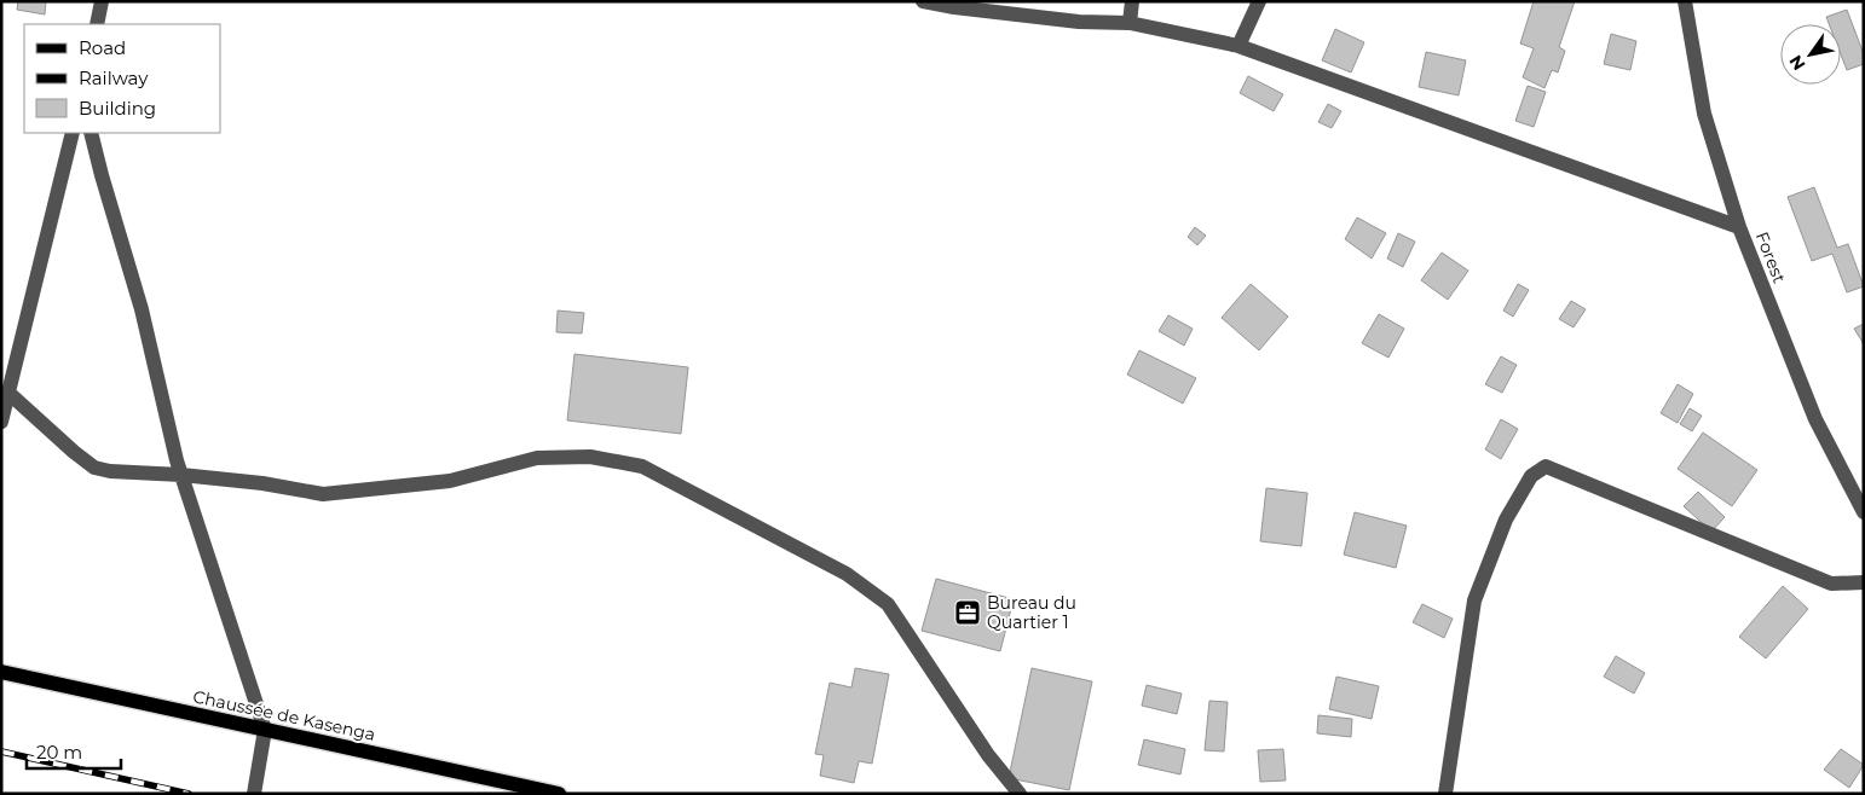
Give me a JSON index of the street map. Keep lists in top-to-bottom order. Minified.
{"streets":{"main road":["Chaussée de Kasenga"],"street":["Forest"]},"places":{"office":["Bureau du Quartier 1"]},"legend":["Road","Railway","Building"],"scale_bar":"20 m","north":"bottom left"}
